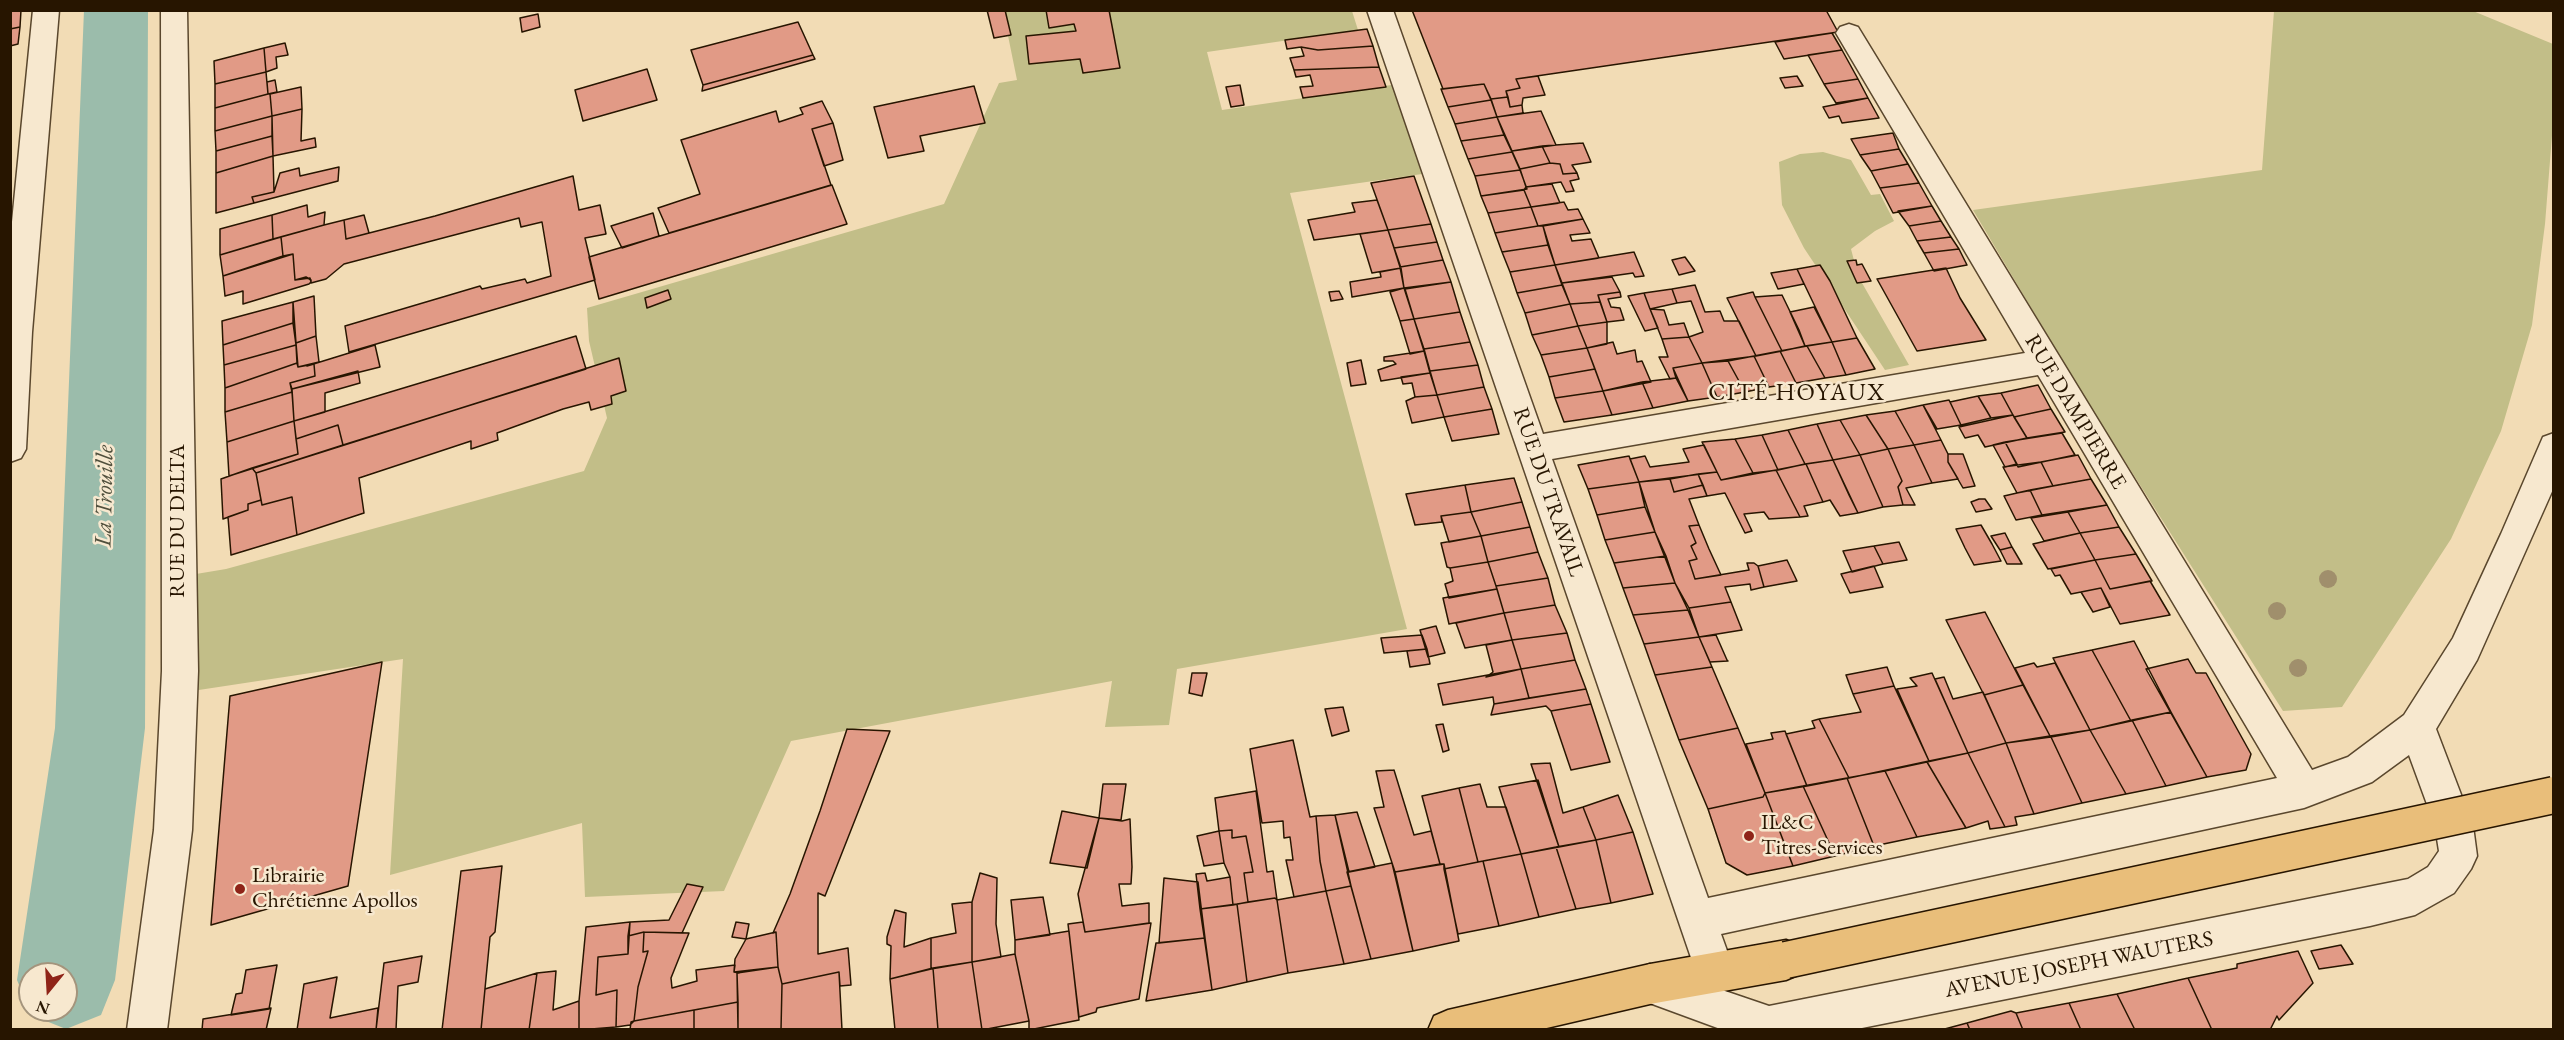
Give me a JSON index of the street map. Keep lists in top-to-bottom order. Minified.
{"streets":{"street":["RUE DAMPIERRE","RUE DU TRAVAIL","RUE DU DELTA","AVENUE JOSEPH WAUTERS"]},"districts":["CITÉ HOYAUX"],"water":["La Trouille"],"places":["IL&C Titres-Services","Librairie Chrétienne Apollos"],"north":"bottom"}
